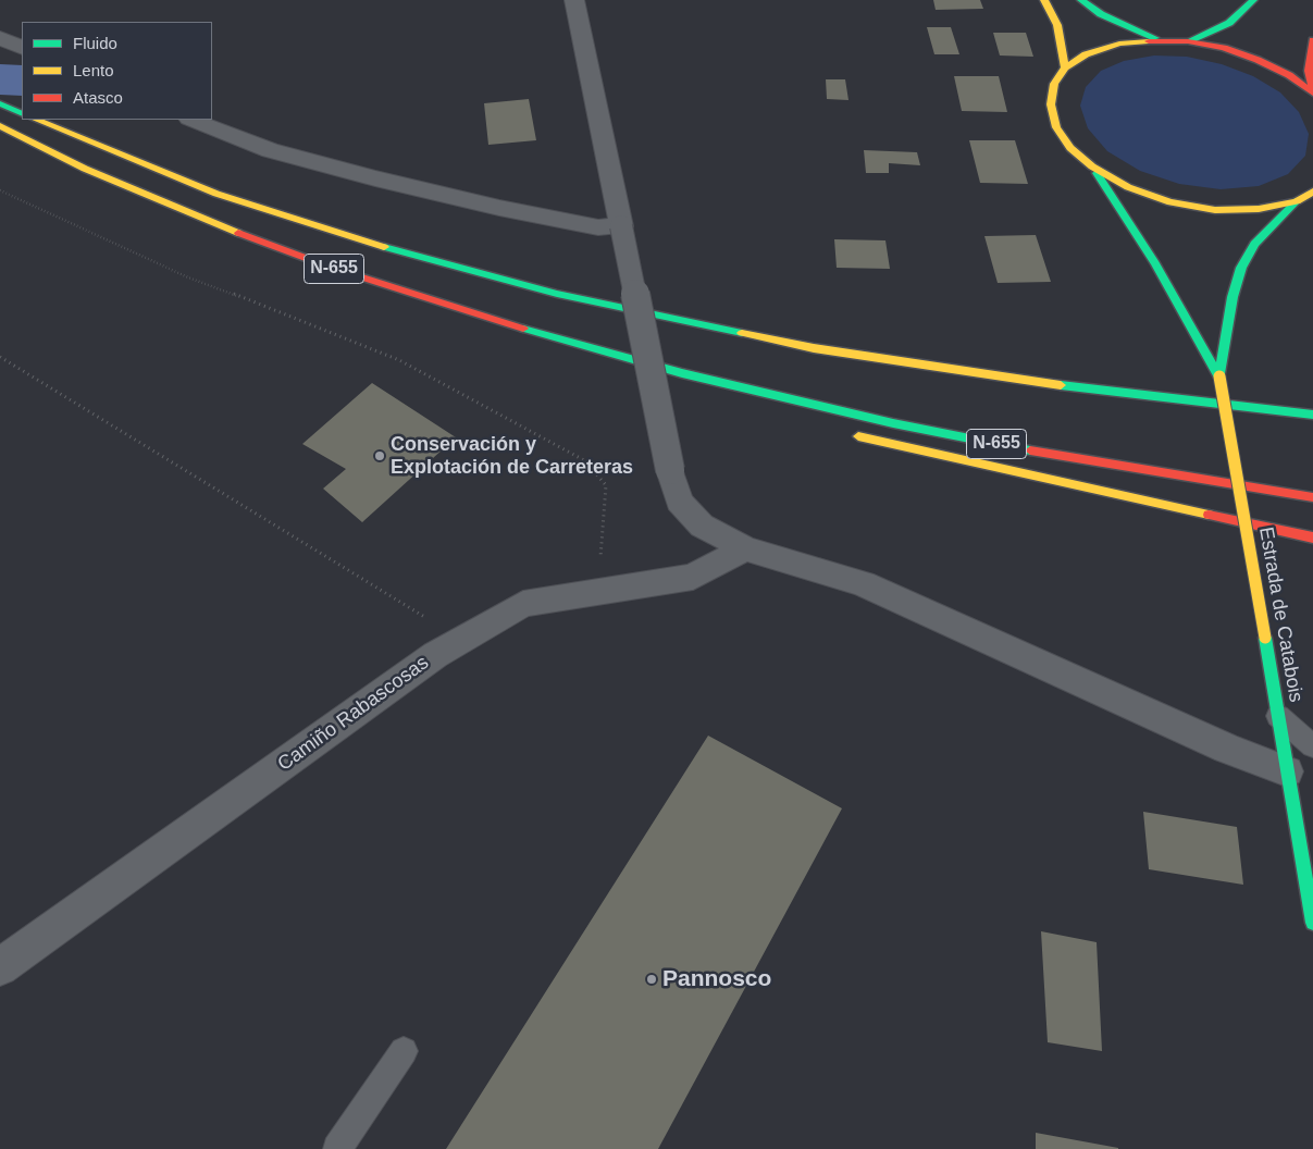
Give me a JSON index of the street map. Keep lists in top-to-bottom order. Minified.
{"streets":{"main road":["N-655","Estrada de Catabois"],"street":["Camiño Rabascosas"]},"places":["Conservación y Explotación de Carreteras","Pannosco"],"legend":["Fluido","Lento","Atasco"]}
